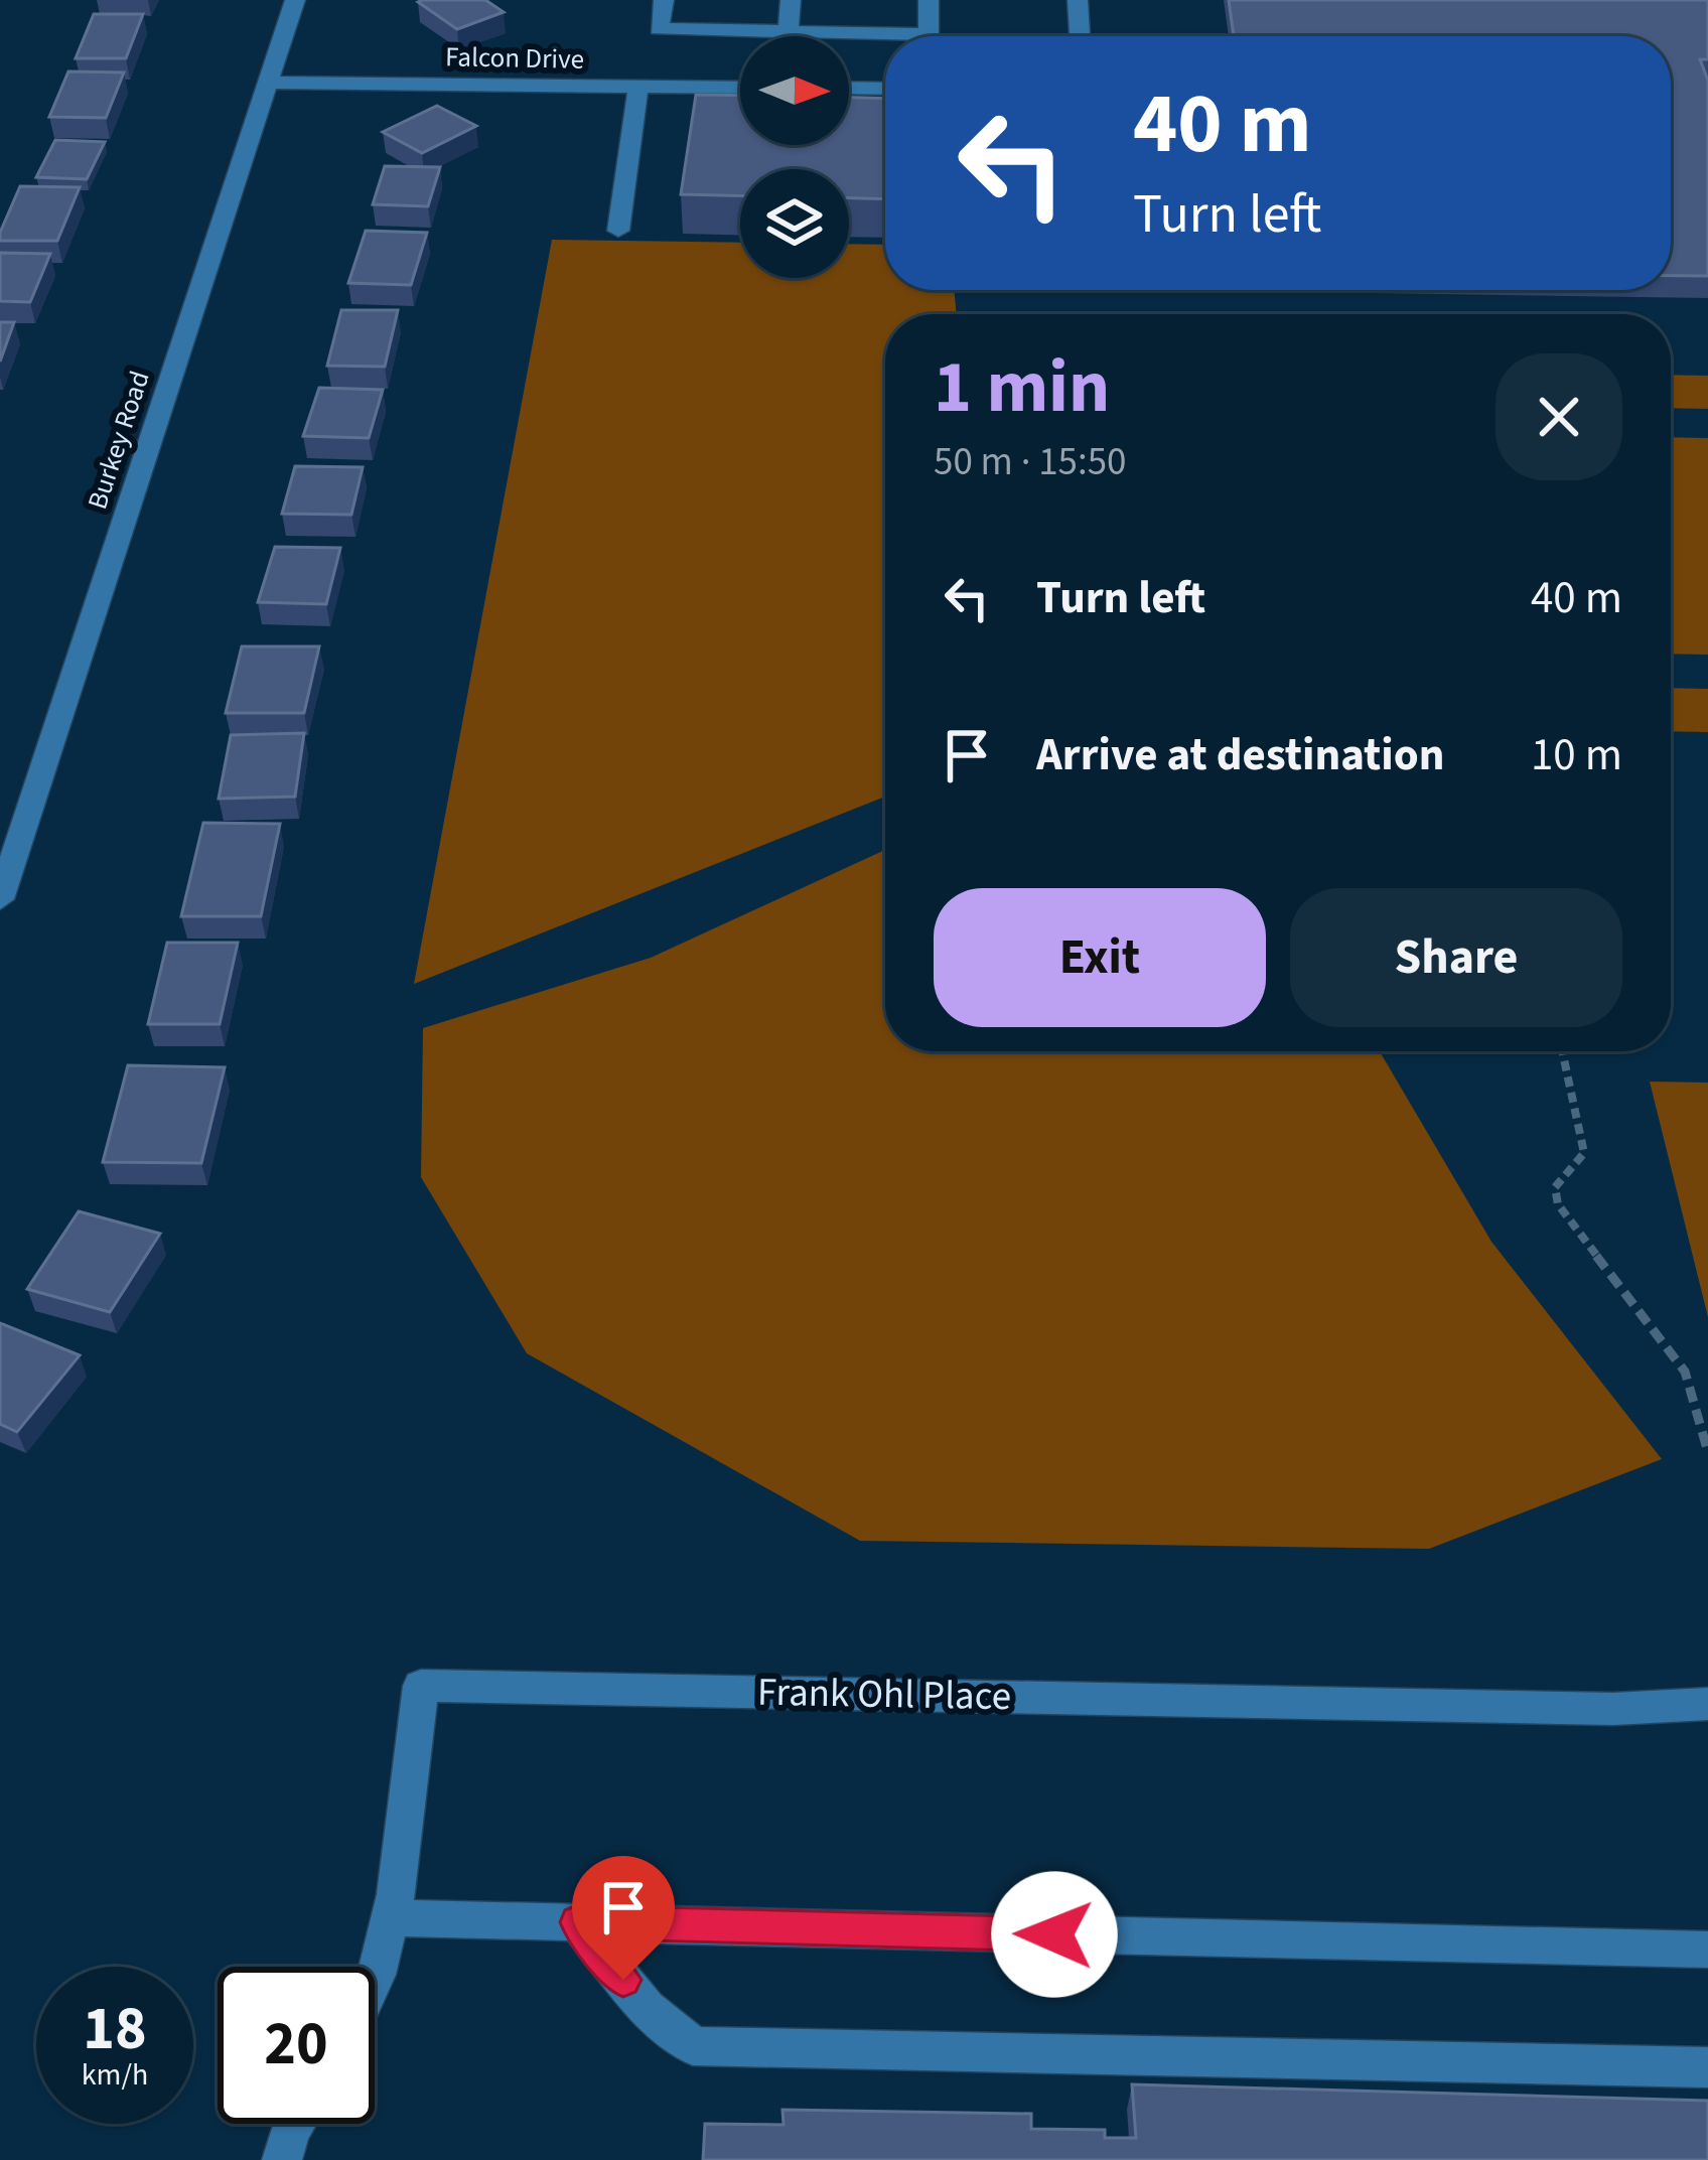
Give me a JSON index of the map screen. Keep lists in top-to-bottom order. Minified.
{"streets":{"street":["Falcon Drive","Burkey Road","Frank Ohl Place"]},"crossings":[["Falcon Drive","Burkey Road"]],"north":"right","page":{"turn":["40 m","Turn left"],"heading":["1 min","50 m · 15:50"],"list":[{"name":"Turn left","value":"40 m"},{"name":"Arrive at destination","value":"10 m"}],"buttons":["Exit","Share"],"speed":"18 km/h","limit":"20"}}
